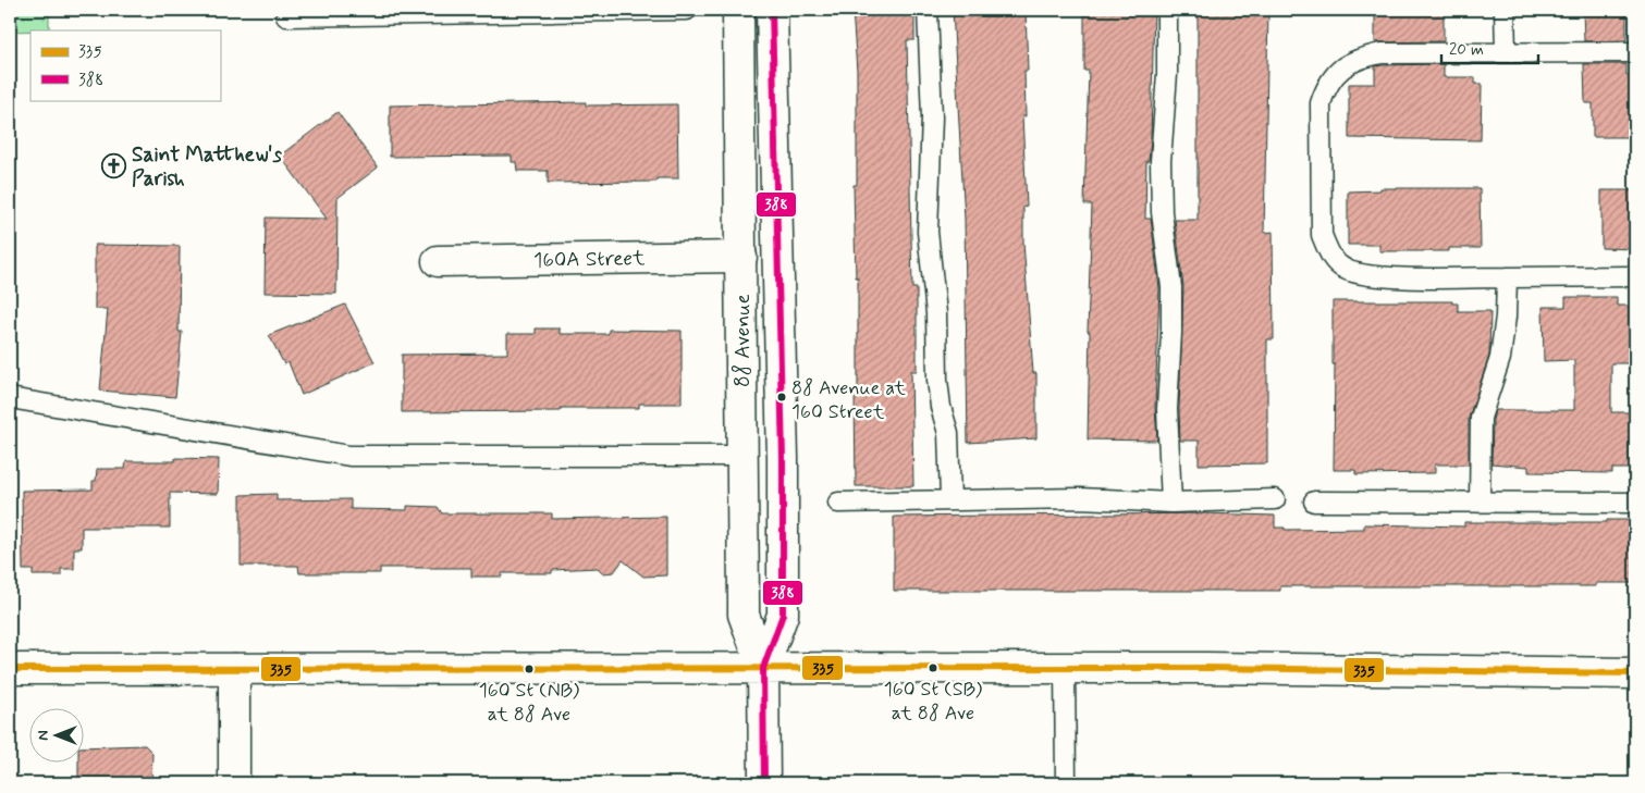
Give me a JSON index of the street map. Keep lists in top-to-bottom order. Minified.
{"streets":{"main road":["160A Street","88 Avenue"]},"crossings":[["160A Street","88 Avenue"]],"places":{"church":["Saint Matthew's Parish"],"other":["88 Avenue at 160 Street","160 St (SB) at 88 Ave","160 St (NB) at 88 Ave"]},"lines":["transit line 388","transit line 335"],"legend":["335","388"],"scale_bar":"20 m","north":"left"}
